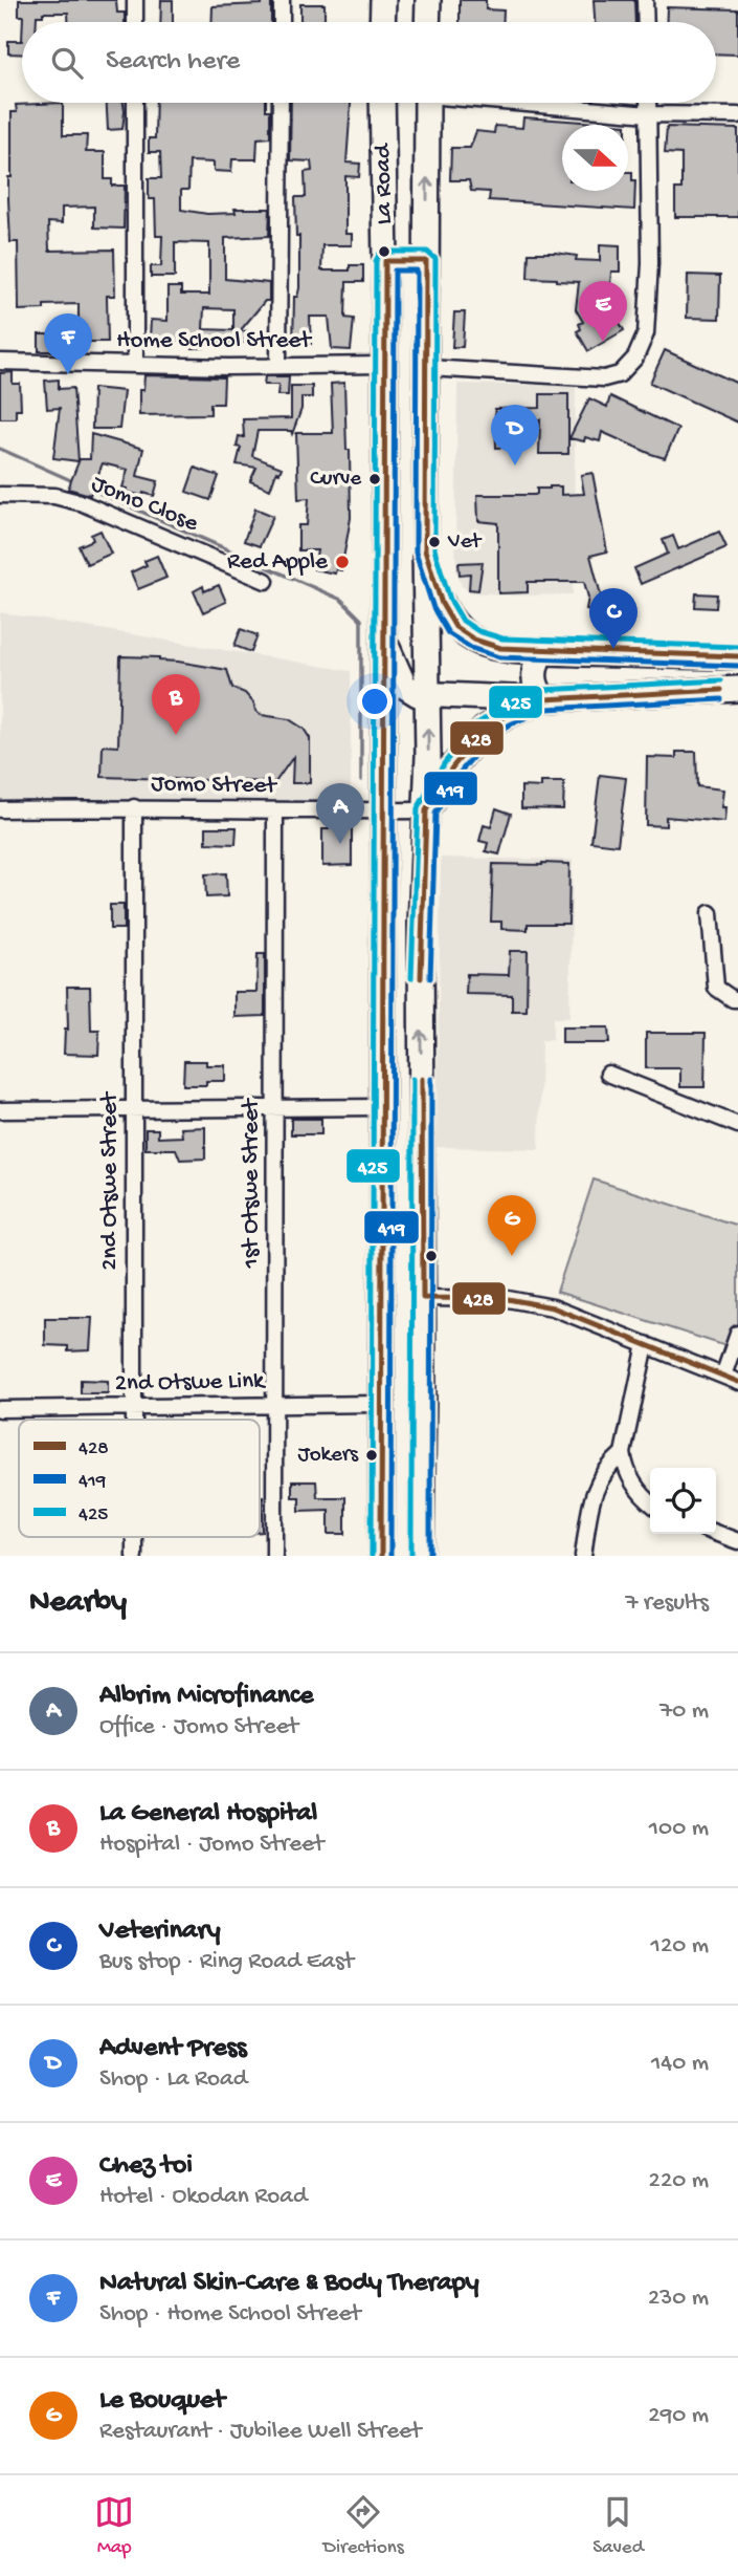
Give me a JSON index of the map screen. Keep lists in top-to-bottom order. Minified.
{"streets":{"main road":["La Road"],"street":["Home School Street","Jomo Close","Jomo Street","2nd Otswe Street","1st Otswe Street","2nd Otswe Link"]},"crossings":[["La Road","Home School Street"],["La Road","Jomo Street"],["La Road","2nd Otswe Link"],["Jomo Street","2nd Otswe Street"],["Jomo Street","1st Otswe Street"],["2nd Otswe Street","2nd Otswe Link"],["1st Otswe Street","2nd Otswe Link"]],"places":["Curve","Vet","Red Apple","Jokers"],"lines":["transit line 425","transit line 428","transit line 419"],"legend":["428","419","425"],"north":"right","page":{"search":"Search here","pins":["E","F","D","C","B","A","G"],"heading":["Nearby","7 results"],"list":[{"mark":"A","name":"Albrim Microfinance","note":"Office · Jomo Street","value":"70 m"},{"mark":"B","name":"La General Hospital","note":"Hospital · Jomo Street","value":"100 m"},{"mark":"C","name":"Veterinary","note":"Bus stop · Ring Road East","value":"120 m"},{"mark":"D","name":"Advent Press","note":"Shop · La Road","value":"140 m"},{"mark":"E","name":"Chez toi","note":"Hotel · Okodan Road","value":"220 m"},{"mark":"F","name":"Natural Skin-Care & Body Therapy","note":"Shop · Home School Street","value":"230 m"},{"mark":"G","name":"Le Bouquet","note":"Restaurant · Jubilee Well Street","value":"290 m"}],"nav":["Map","Directions","Saved"]}}
